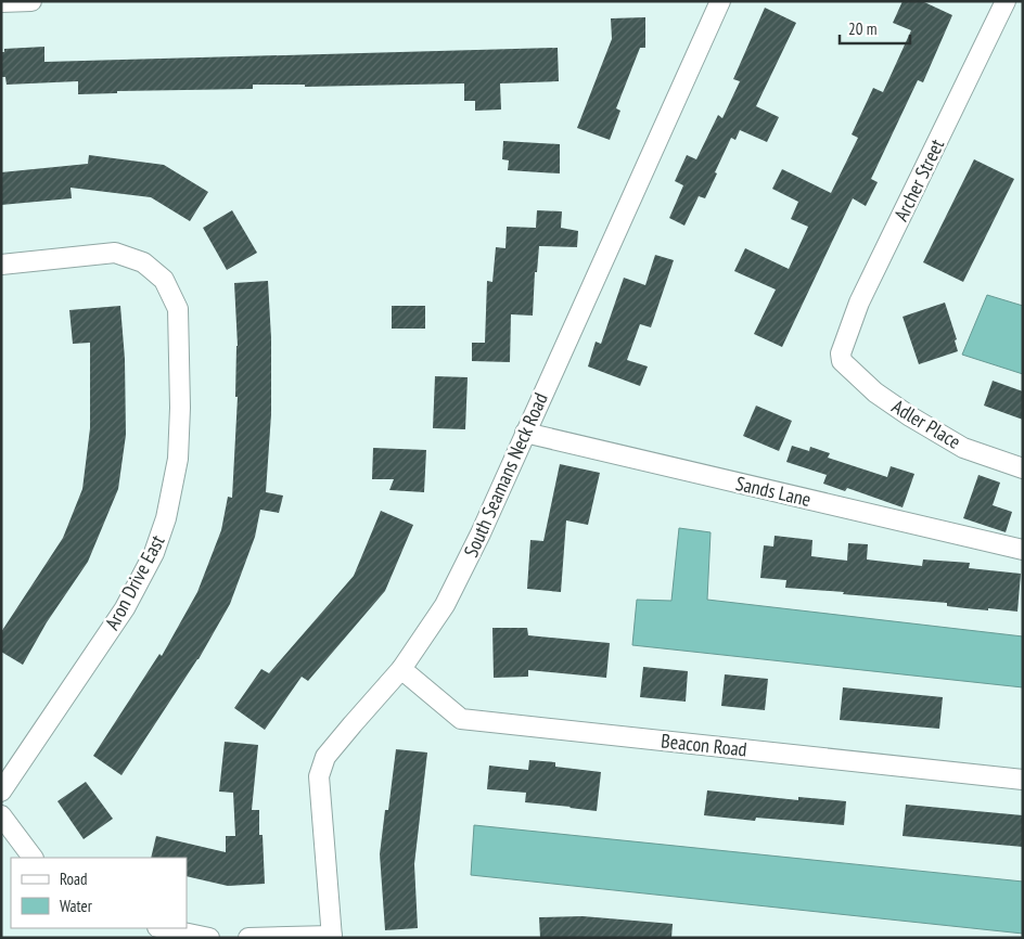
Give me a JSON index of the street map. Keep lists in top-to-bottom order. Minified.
{"streets":{"street":["Archer Street","Adler Place","South Seamans Neck Road","Sands Lane","Aron Drive East","Beacon Road"]},"crossings":[["Archer Street","Adler Place"],["South Seamans Neck Road","Sands Lane"],["South Seamans Neck Road","Beacon Road"]],"legend":["Road","Water"],"scale_bar":"20 m"}
